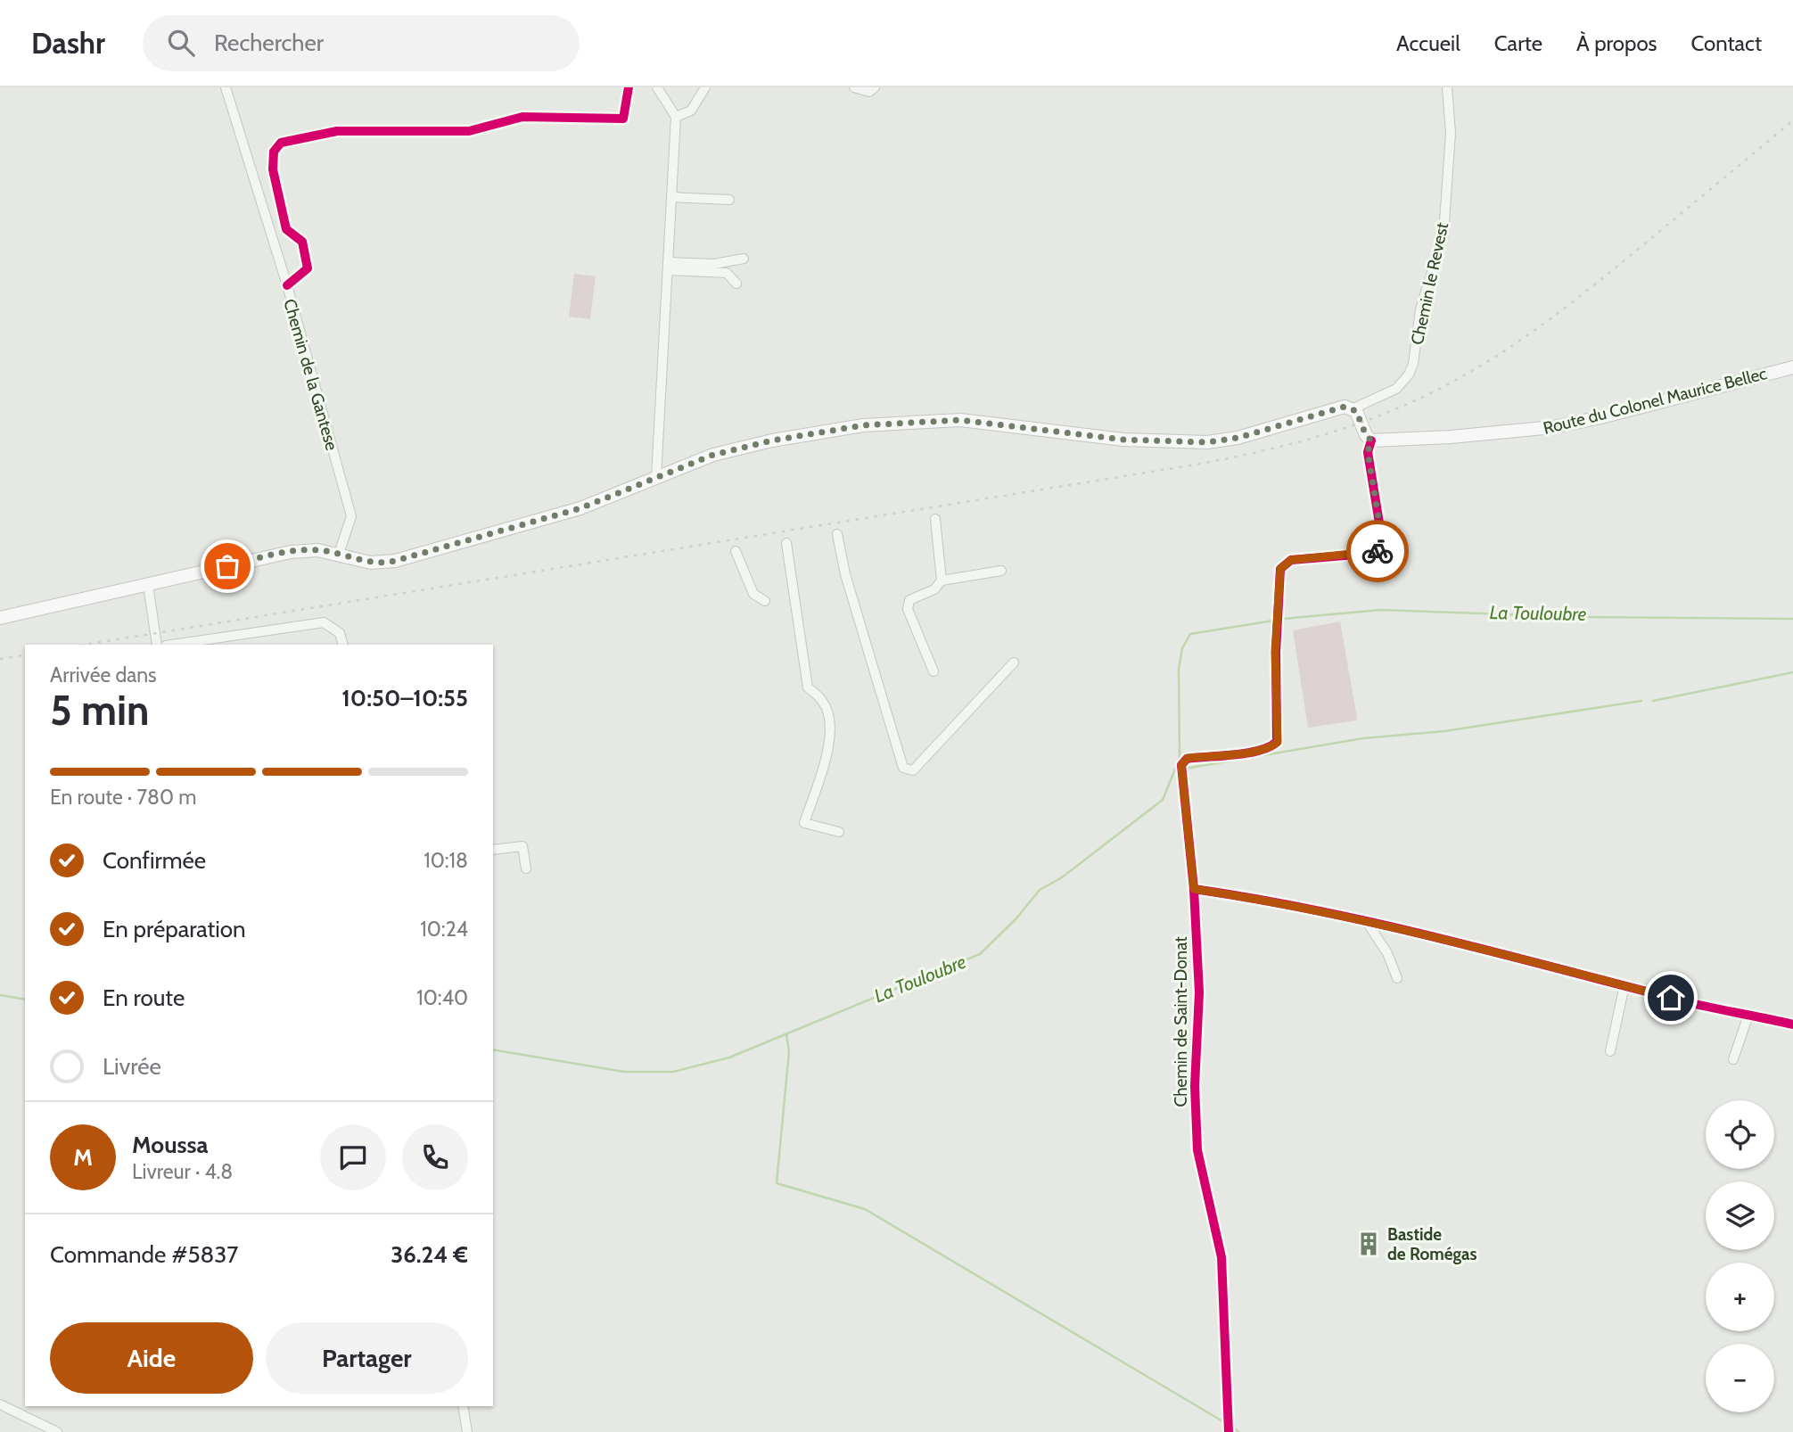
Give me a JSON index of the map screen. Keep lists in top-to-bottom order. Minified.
{"streets":{"main road":["Route du Colonel Maurice Bellec"],"street":["Chemin le Revest","Chemin de la Gantese","Chemin de Saint-Donat"]},"crossings":[["Route du Colonel Maurice Bellec","Chemin de Saint-Donat"]],"water":["La Touloubre"],"places":{"building":["Bastide de Romégas"]},"page":{"header":"Dashr","search":"Rechercher","nav":["Accueil","Carte","À propos","Contact"],"heading":["5 min","Arrivée dans","10:50–10:55"],"panel":["Moussa","Livreur · 4.8","Commande #5837","36.24 €"],"bar":"En route · 780 m","list":[["Confirmée","10:18"],["En préparation","10:24"],["En route","10:40"],"Livrée"],"map_buttons":["+","−"],"round":"M","buttons":["Aide","Partager"]}}
